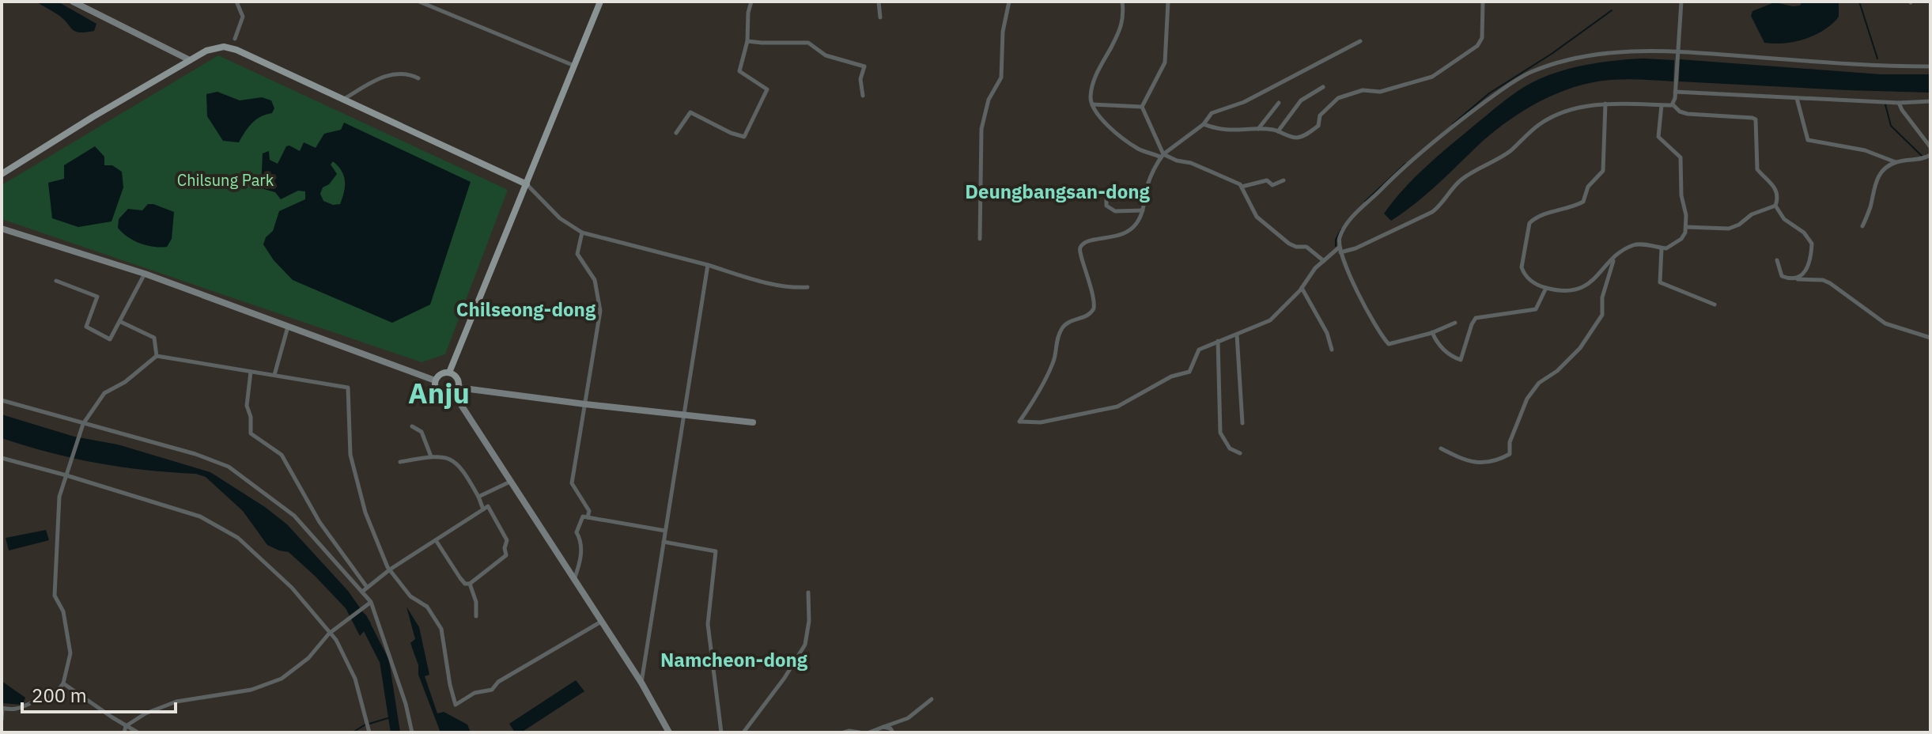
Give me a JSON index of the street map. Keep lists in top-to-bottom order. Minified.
{"districts":["Deungbangsan-dong","Chilseong-dong","Anju","Namcheon-dong"],"parks":["Chilsung Park"],"scale_bar":"200 m"}
